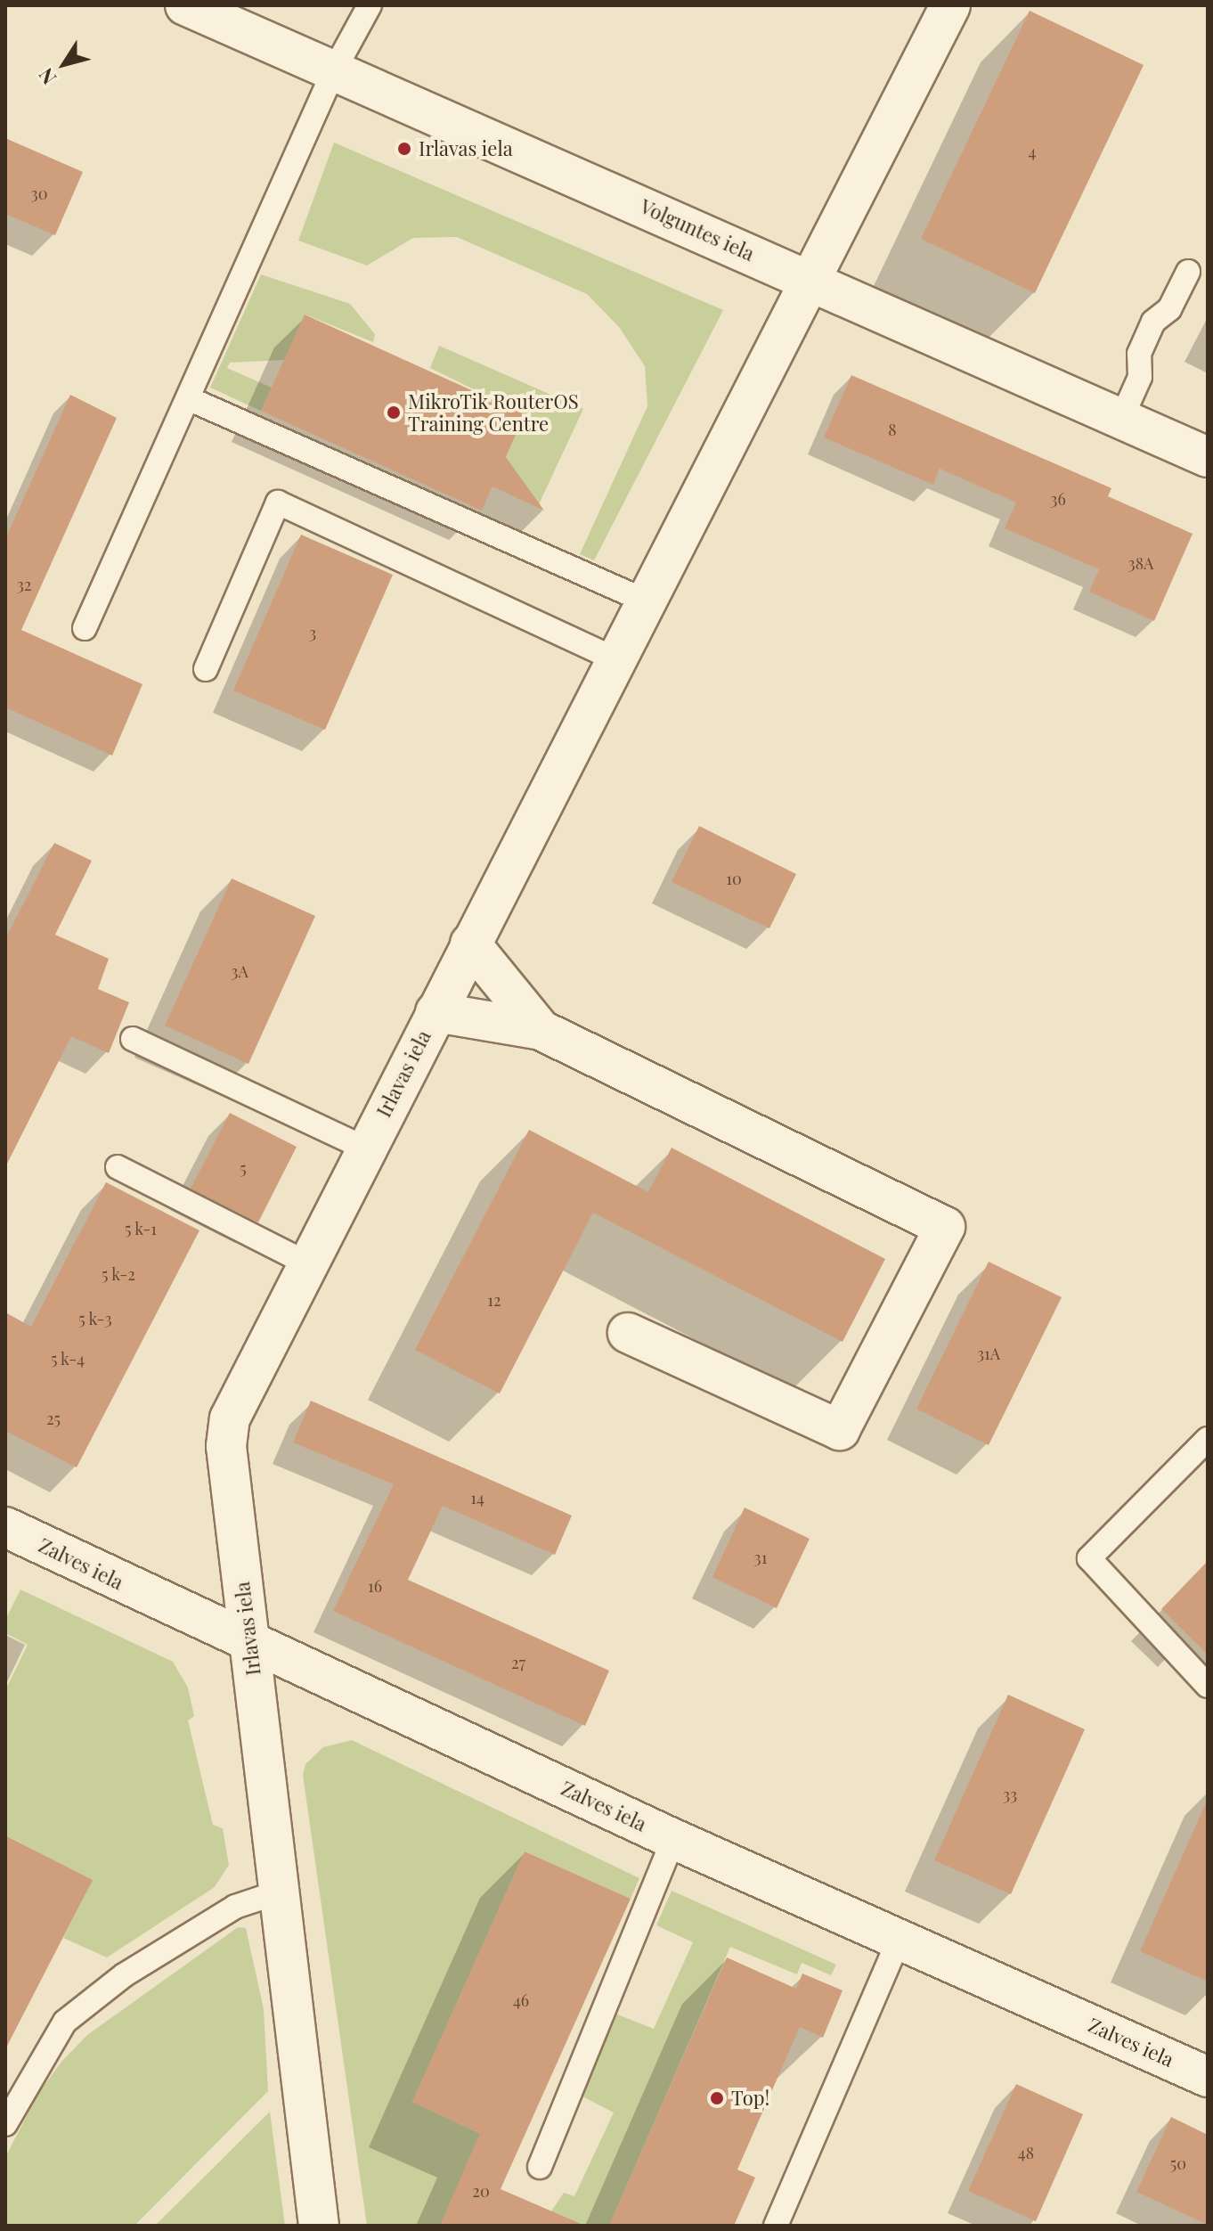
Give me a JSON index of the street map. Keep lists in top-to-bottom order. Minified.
{"streets":{"street":["Volguntes iela","Irlavas iela","Zalves iela"]},"crossings":[["Volguntes iela","Irlavas iela"],["Irlavas iela","Zalves iela"]],"places":["Irlavas iela","MikroTik RouterOS Training Centre","Top!"],"house_numbers":["4","30","8","36","38A","32","3","10","3A","5","5 k-1","5 k-2","12","5 k-3","31A","5 k-4","25","14","31","16","27","33","46","48","50","20"],"north":"bottom left"}
